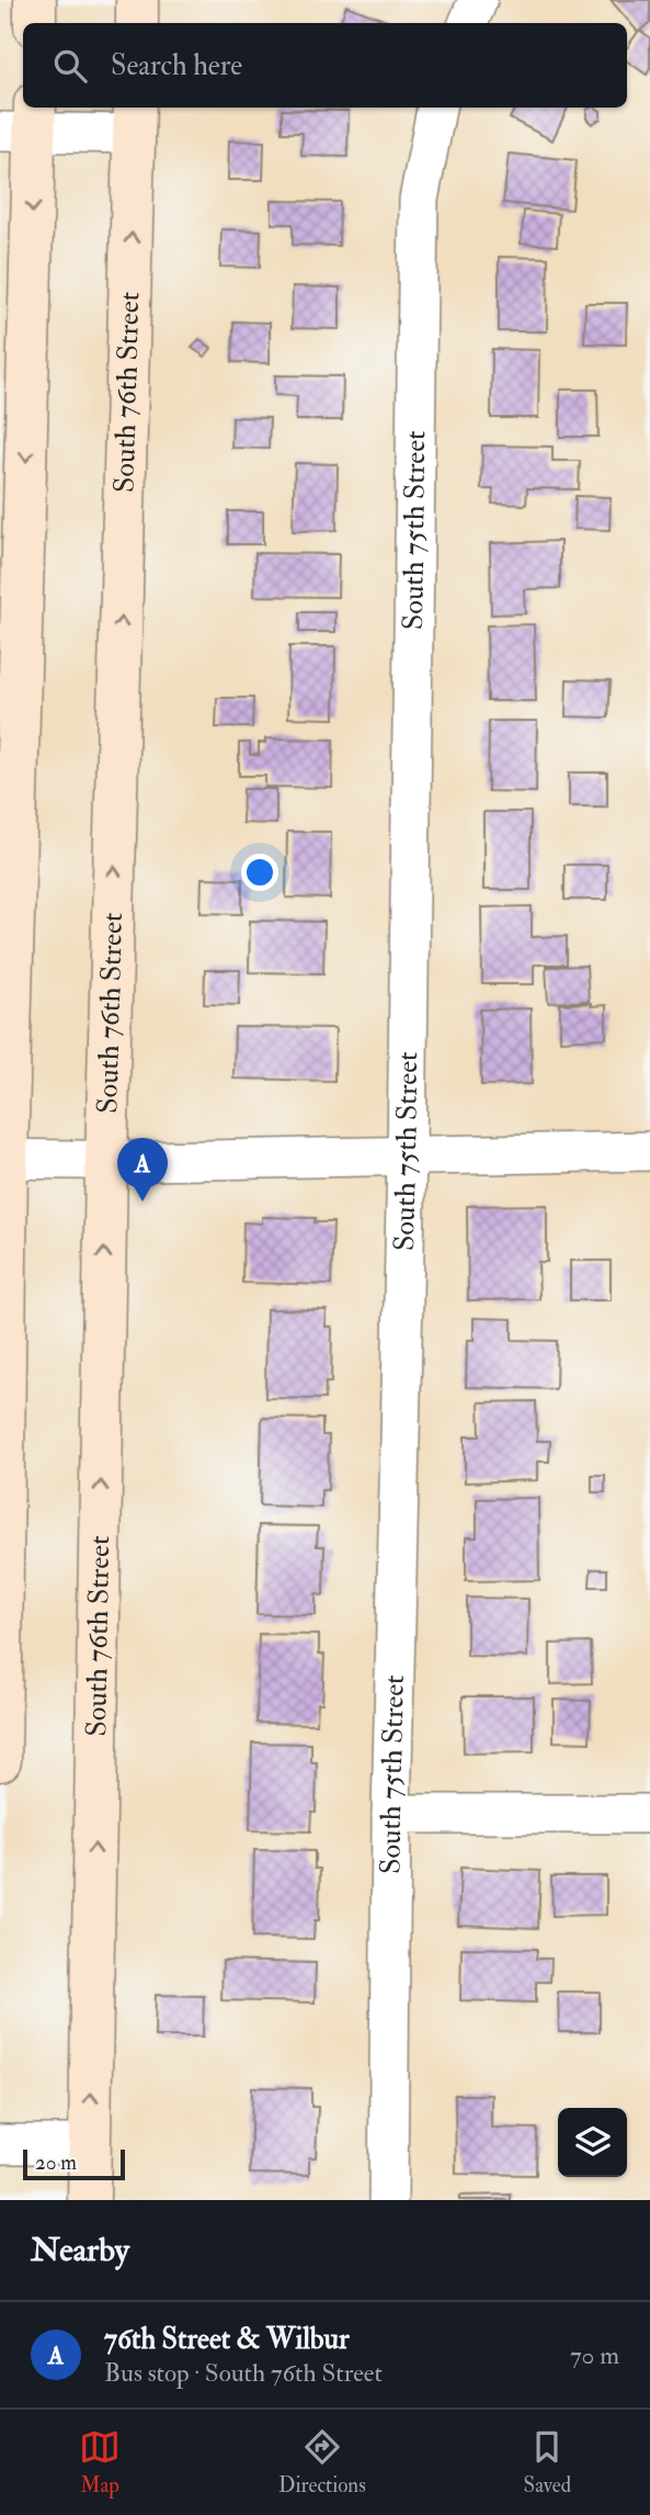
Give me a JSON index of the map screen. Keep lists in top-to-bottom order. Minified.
{"streets":{"main road":["South 76th Street"],"street":["South 75th Street"]},"scale_bar":"20 m","page":{"search":"Search here","pins":"A","scale":"20 m","heading":"Nearby","list":[{"mark":"A","name":"76th Street & Wilbur","note":"Bus stop · South 76th Street","value":"70 m"}],"nav":["Map","Directions","Saved"]}}
